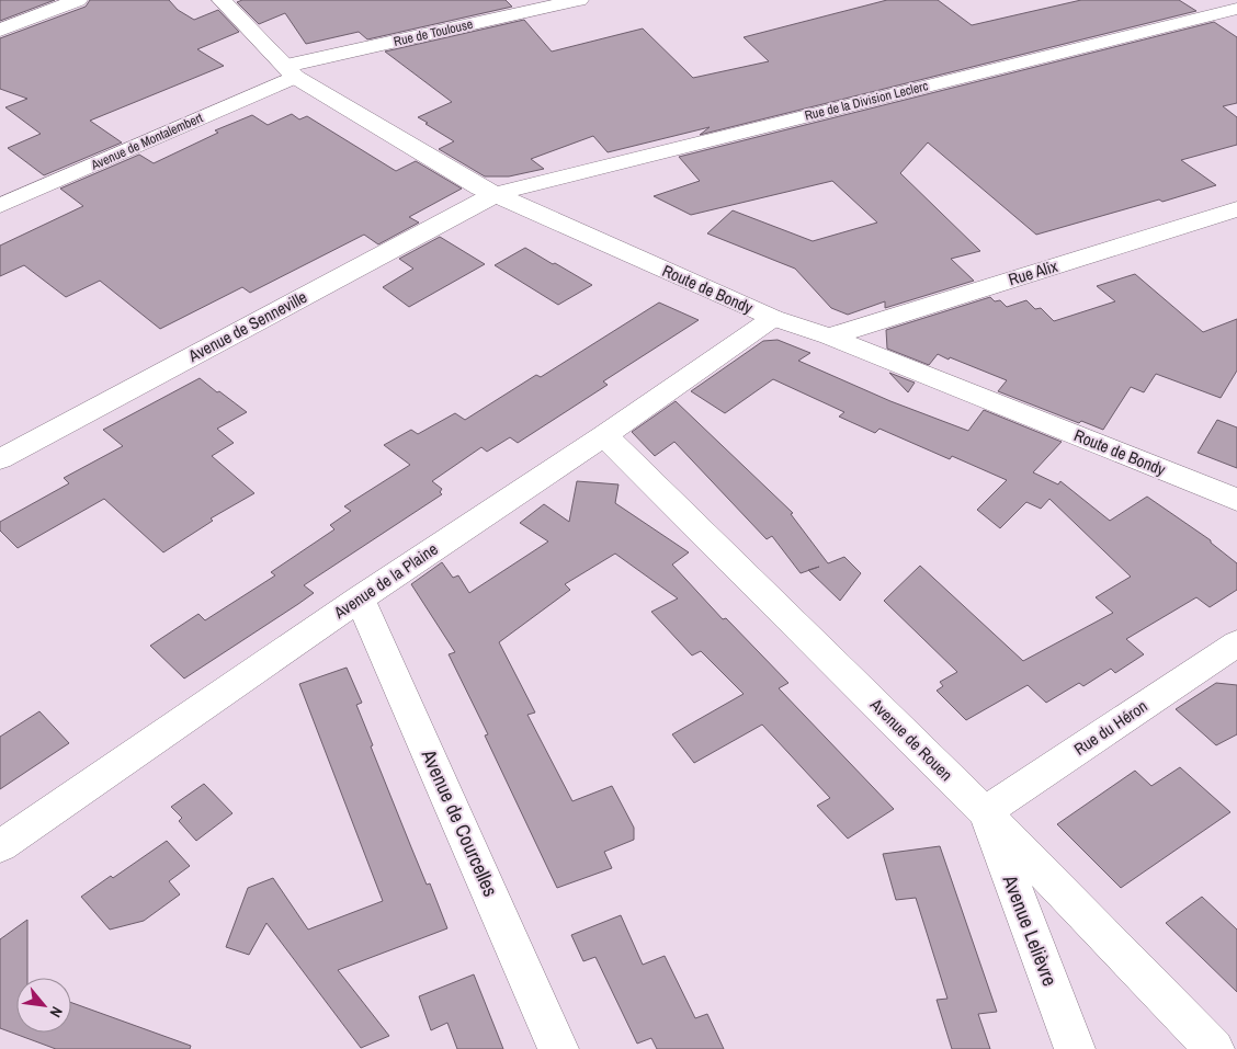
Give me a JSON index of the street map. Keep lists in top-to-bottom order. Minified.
{"streets":{"street":["Rue de Toulouse","Rue de la Division Leclerc","Avenue de Montalembert","Rue Alix","Route de Bondy","Avenue de Senneville","Avenue de la Plaine","Rue du Héron","Avenue de Rouen","Avenue de Courcelles","Avenue Lelièvre"]},"crossings":[["Rue de Toulouse","Avenue de Montalembert"],["Rue de Toulouse","Route de Bondy"],["Rue de la Division Leclerc","Route de Bondy"],["Rue de la Division Leclerc","Avenue de Senneville"],["Avenue de Montalembert","Route de Bondy"],["Rue Alix","Route de Bondy"],["Route de Bondy","Avenue de Senneville"],["Route de Bondy","Avenue de la Plaine"],["Avenue de la Plaine","Avenue de Rouen"],["Avenue de la Plaine","Avenue de Courcelles"],["Rue du Héron","Avenue de Rouen"],["Rue du Héron","Avenue Lelièvre"],["Avenue de Rouen","Avenue Lelièvre"]],"north":"bottom right"}
